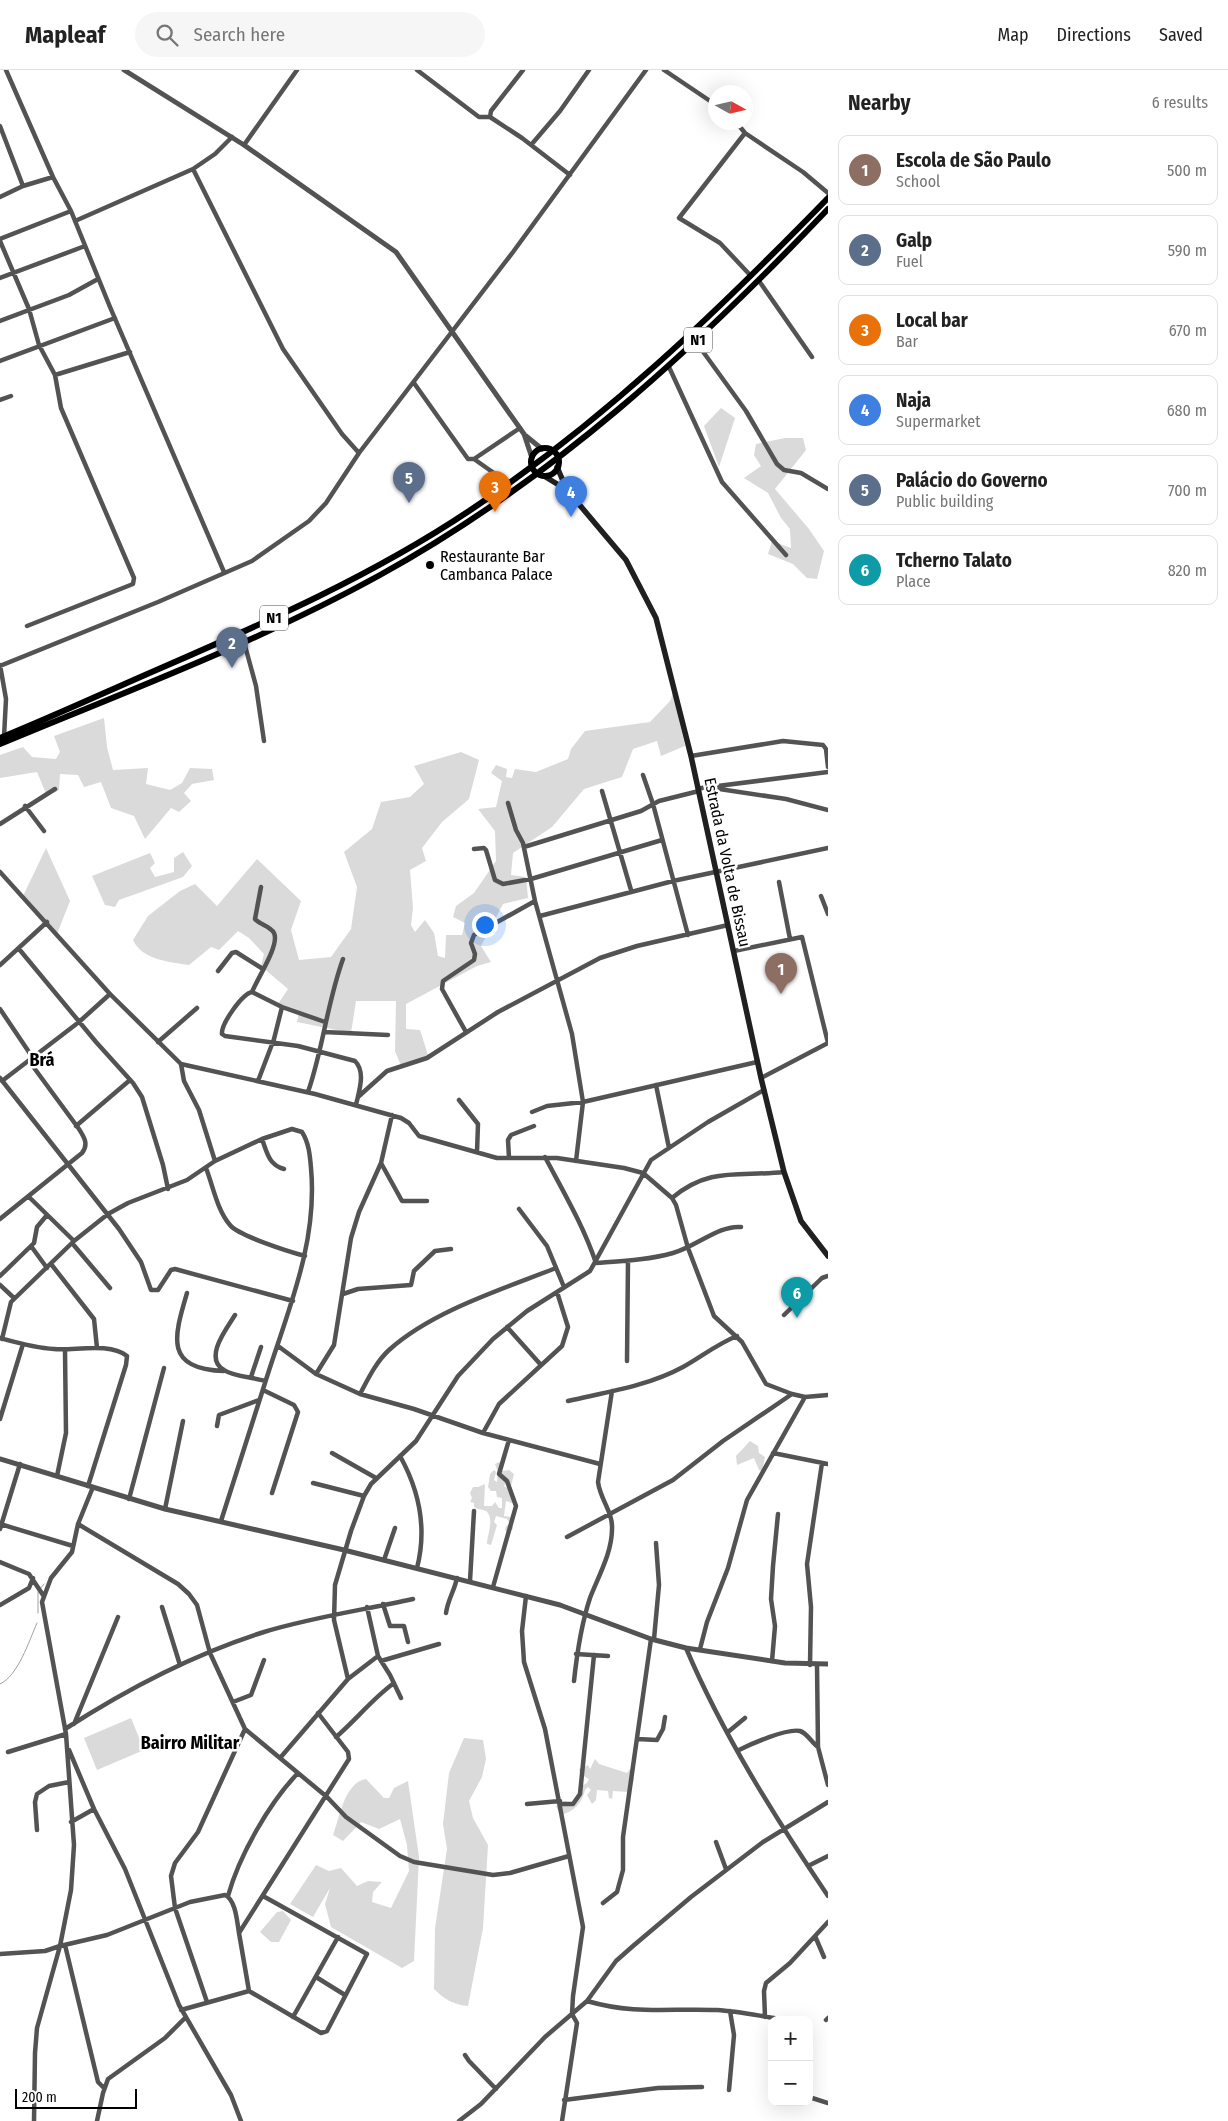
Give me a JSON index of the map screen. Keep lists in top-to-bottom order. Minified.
{"streets":{"main road":["N1","Estrada da Volta de Bissau"]},"districts":["Brá","Bairro Militar"],"places":["Restaurante Bar Cambanca Palace"],"scale_bar":"200 m","north":"right","page":{"header":"Mapleaf","search":"Search here","nav":["Map","Directions","Saved"],"heading":["Nearby","6 results"],"list":[{"mark":"1","name":"Escola de São Paulo","note":"School","value":"500 m"},{"mark":"2","name":"Galp","note":"Fuel","value":"590 m"},{"mark":"3","name":"Local bar","note":"Bar","value":"670 m"},{"mark":"4","name":"Naja","note":"Supermarket","value":"680 m"},{"mark":"5","name":"Palácio do Governo","note":"Public building","value":"700 m"},{"mark":"6","name":"Tcherno Talato","note":"Place","value":"820 m"}],"pins":["5","3","4","2","1","6"],"map_buttons":["+","−"],"scale":"200 m"}}
